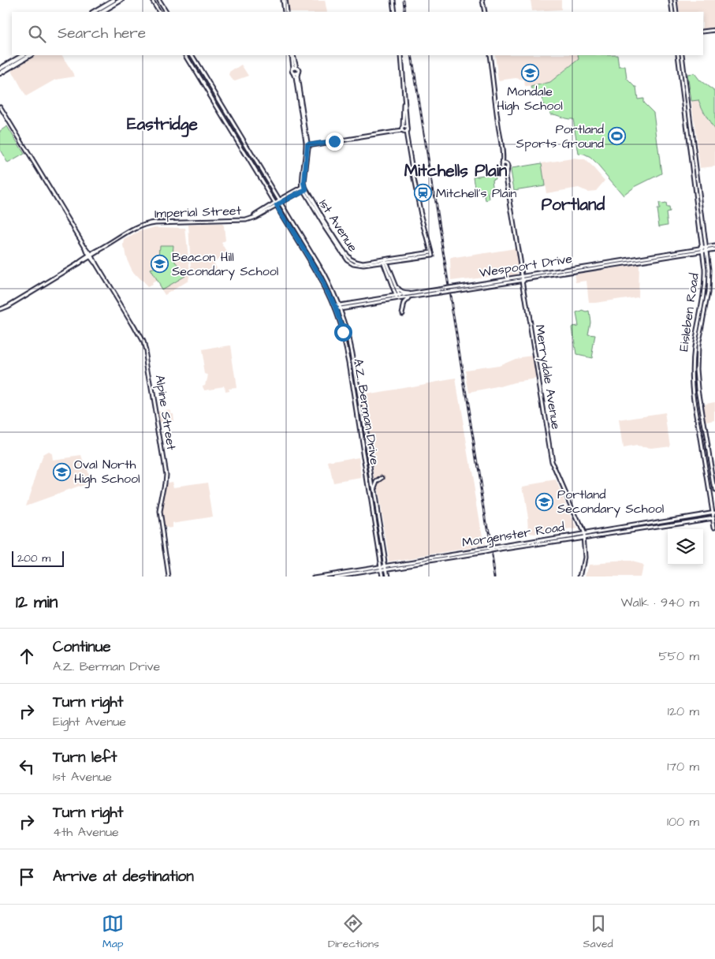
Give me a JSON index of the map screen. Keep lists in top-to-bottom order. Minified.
{"streets":{"main road":["Imperial Street","1st Avenue","Wespoort Drive","Eisleben Road","Merrydale Avenue","A.Z. Berman Drive","Alpine Street","Morgenster Road"]},"crossings":[["Imperial Street","1st Avenue"],["Imperial Street","A.Z. Berman Drive"],["Imperial Street","Alpine Street"],["Wespoort Drive","Eisleben Road"],["Wespoort Drive","Merrydale Avenue"],["Wespoort Drive","A.Z. Berman Drive"],["Eisleben Road","Morgenster Road"],["Merrydale Avenue","Morgenster Road"],["A.Z. Berman Drive","Morgenster Road"]],"districts":["Eastridge","Mitchells Plain","Portland"],"places":{"school or university":["Mondale High School","Beacon Hill Secondary School","Oval North High School","Portland Secondary School"],"sports":["Portland Sports Ground"],"station":["Mitchell's Plain"]},"scale_bar":"200 m","page":{"search":"Search here","scale":"200 m","heading":["12 min","Walk · 940 m"],"list":[["Continue","A.Z. Berman Drive","550 m"],["Turn right","Eight Avenue","120 m"],["Turn left","1st Avenue","170 m"],["Turn right","4th Avenue","100 m"],"Arrive at destination"],"nav":["Map","Directions","Saved"]}}
